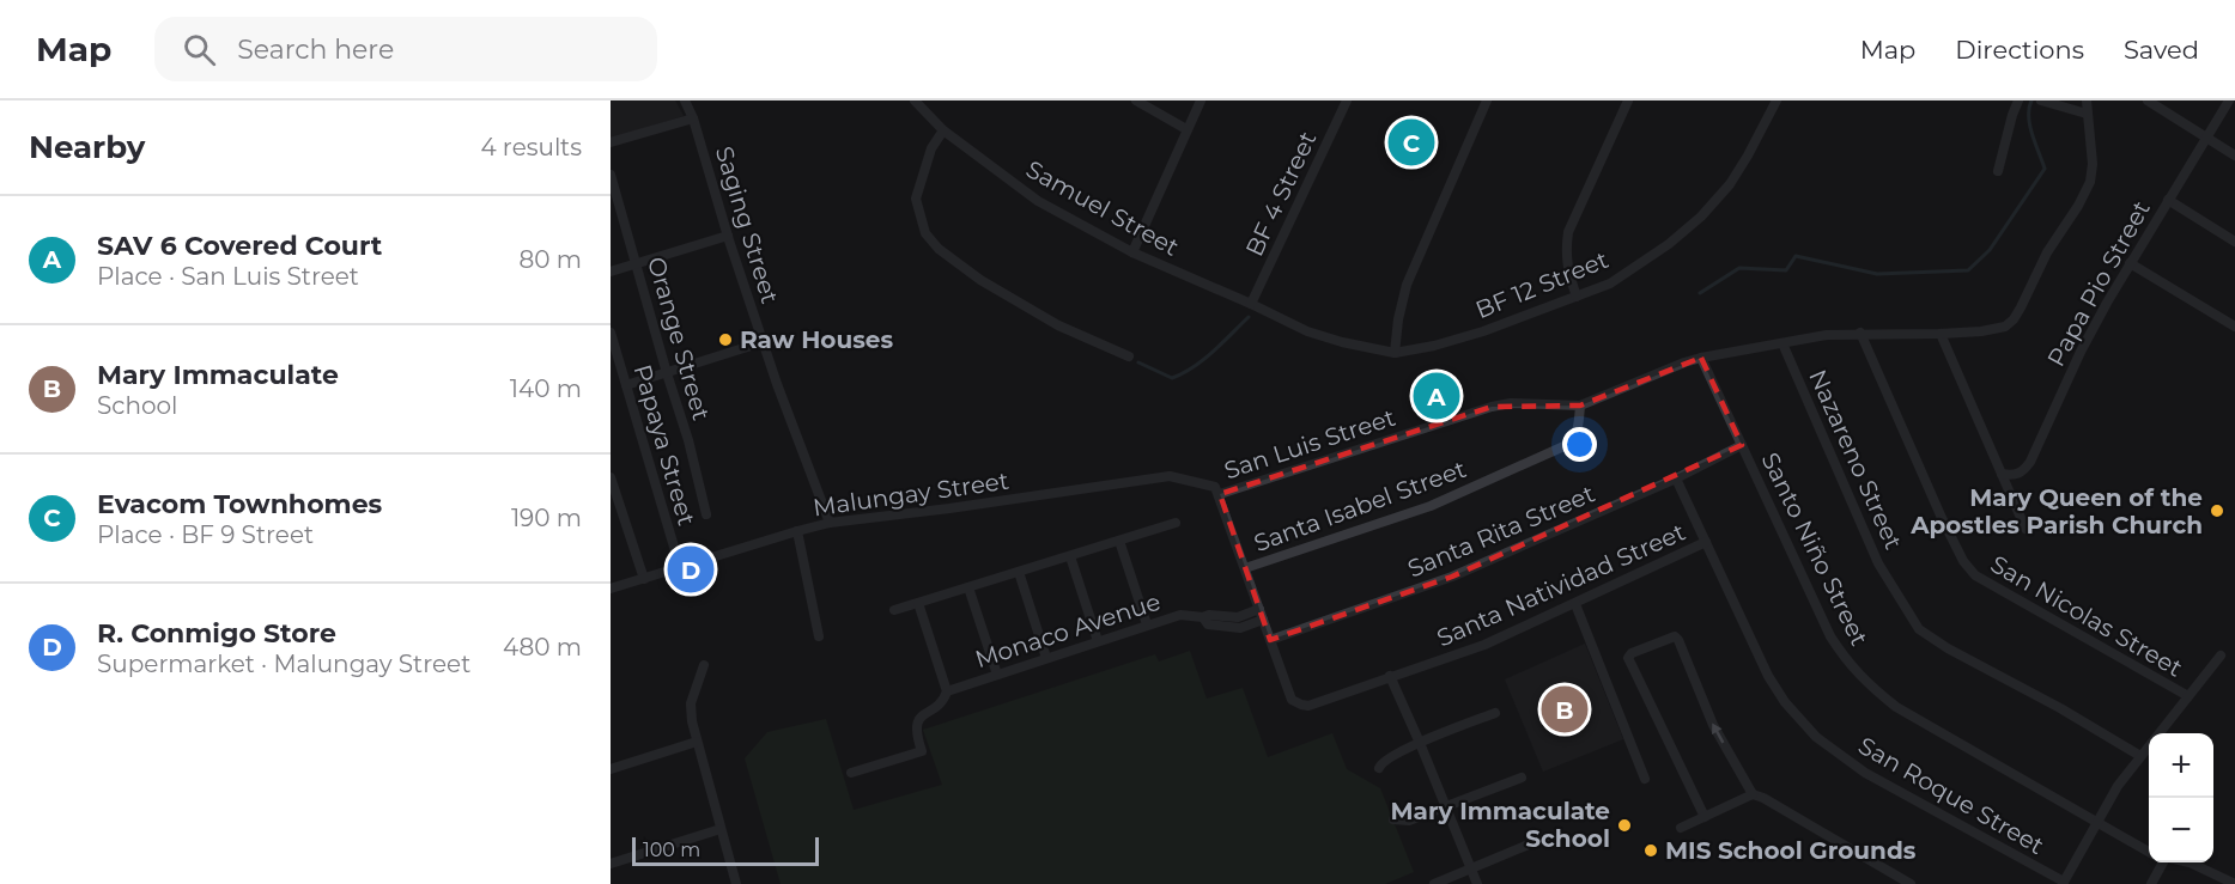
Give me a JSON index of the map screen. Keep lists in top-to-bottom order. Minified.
{"streets":{"street":["BF 4 Street","Samuel Street","Saging Street","Papa Pio Street","BF 12 Street","Orange Street","San Luis Street","Papaya Street","Nazareno Street","Malungay Street","Santa Isabel Street","Santa Rita Street","Santo Niño Street","Santa Natividad Street","San Nicolas Street","Monaco Avenue","San Roque Street"]},"crossings":[["BF 4 Street","Samuel Street"],["BF 4 Street","BF 12 Street"],["Samuel Street","BF 12 Street"],["Saging Street","Malungay Street"],["San Luis Street","Nazareno Street"],["San Luis Street","Malungay Street"],["San Luis Street","Santa Isabel Street"],["San Luis Street","Santo Niño Street"],["San Luis Street","Santa Natividad Street"],["San Luis Street","San Nicolas Street"],["Papaya Street","Malungay Street"],["Malungay Street","Santa Natividad Street"],["Santa Isabel Street","Santa Natividad Street"],["Santa Rita Street","Santo Niño Street"],["Santa Rita Street","Santa Natividad Street"],["Santa Rita Street","San Roque Street"],["Santa Natividad Street","Monaco Avenue"],["Santa Natividad Street","San Roque Street"]],"places":["Raw Houses","Mary Queen of the Apostles Parish Church","Mary Immaculate School","MIS School Grounds"],"scale_bar":"100 m","page":{"header":"Map","search":"Search here","nav":["Map","Directions","Saved"],"heading":["Nearby","4 results"],"pins":["C","A","D","B"],"list":[{"mark":"A","name":"SAV 6 Covered Court","note":"Place · San Luis Street","value":"80 m"},{"mark":"B","name":"Mary Immaculate","note":"School","value":"140 m"},{"mark":"C","name":"Evacom Townhomes","note":"Place · BF 9 Street","value":"190 m"},{"mark":"D","name":"R. Conmigo Store","note":"Supermarket · Malungay Street","value":"480 m"}],"map_buttons":["+","−"],"scale":"100 m"}}
